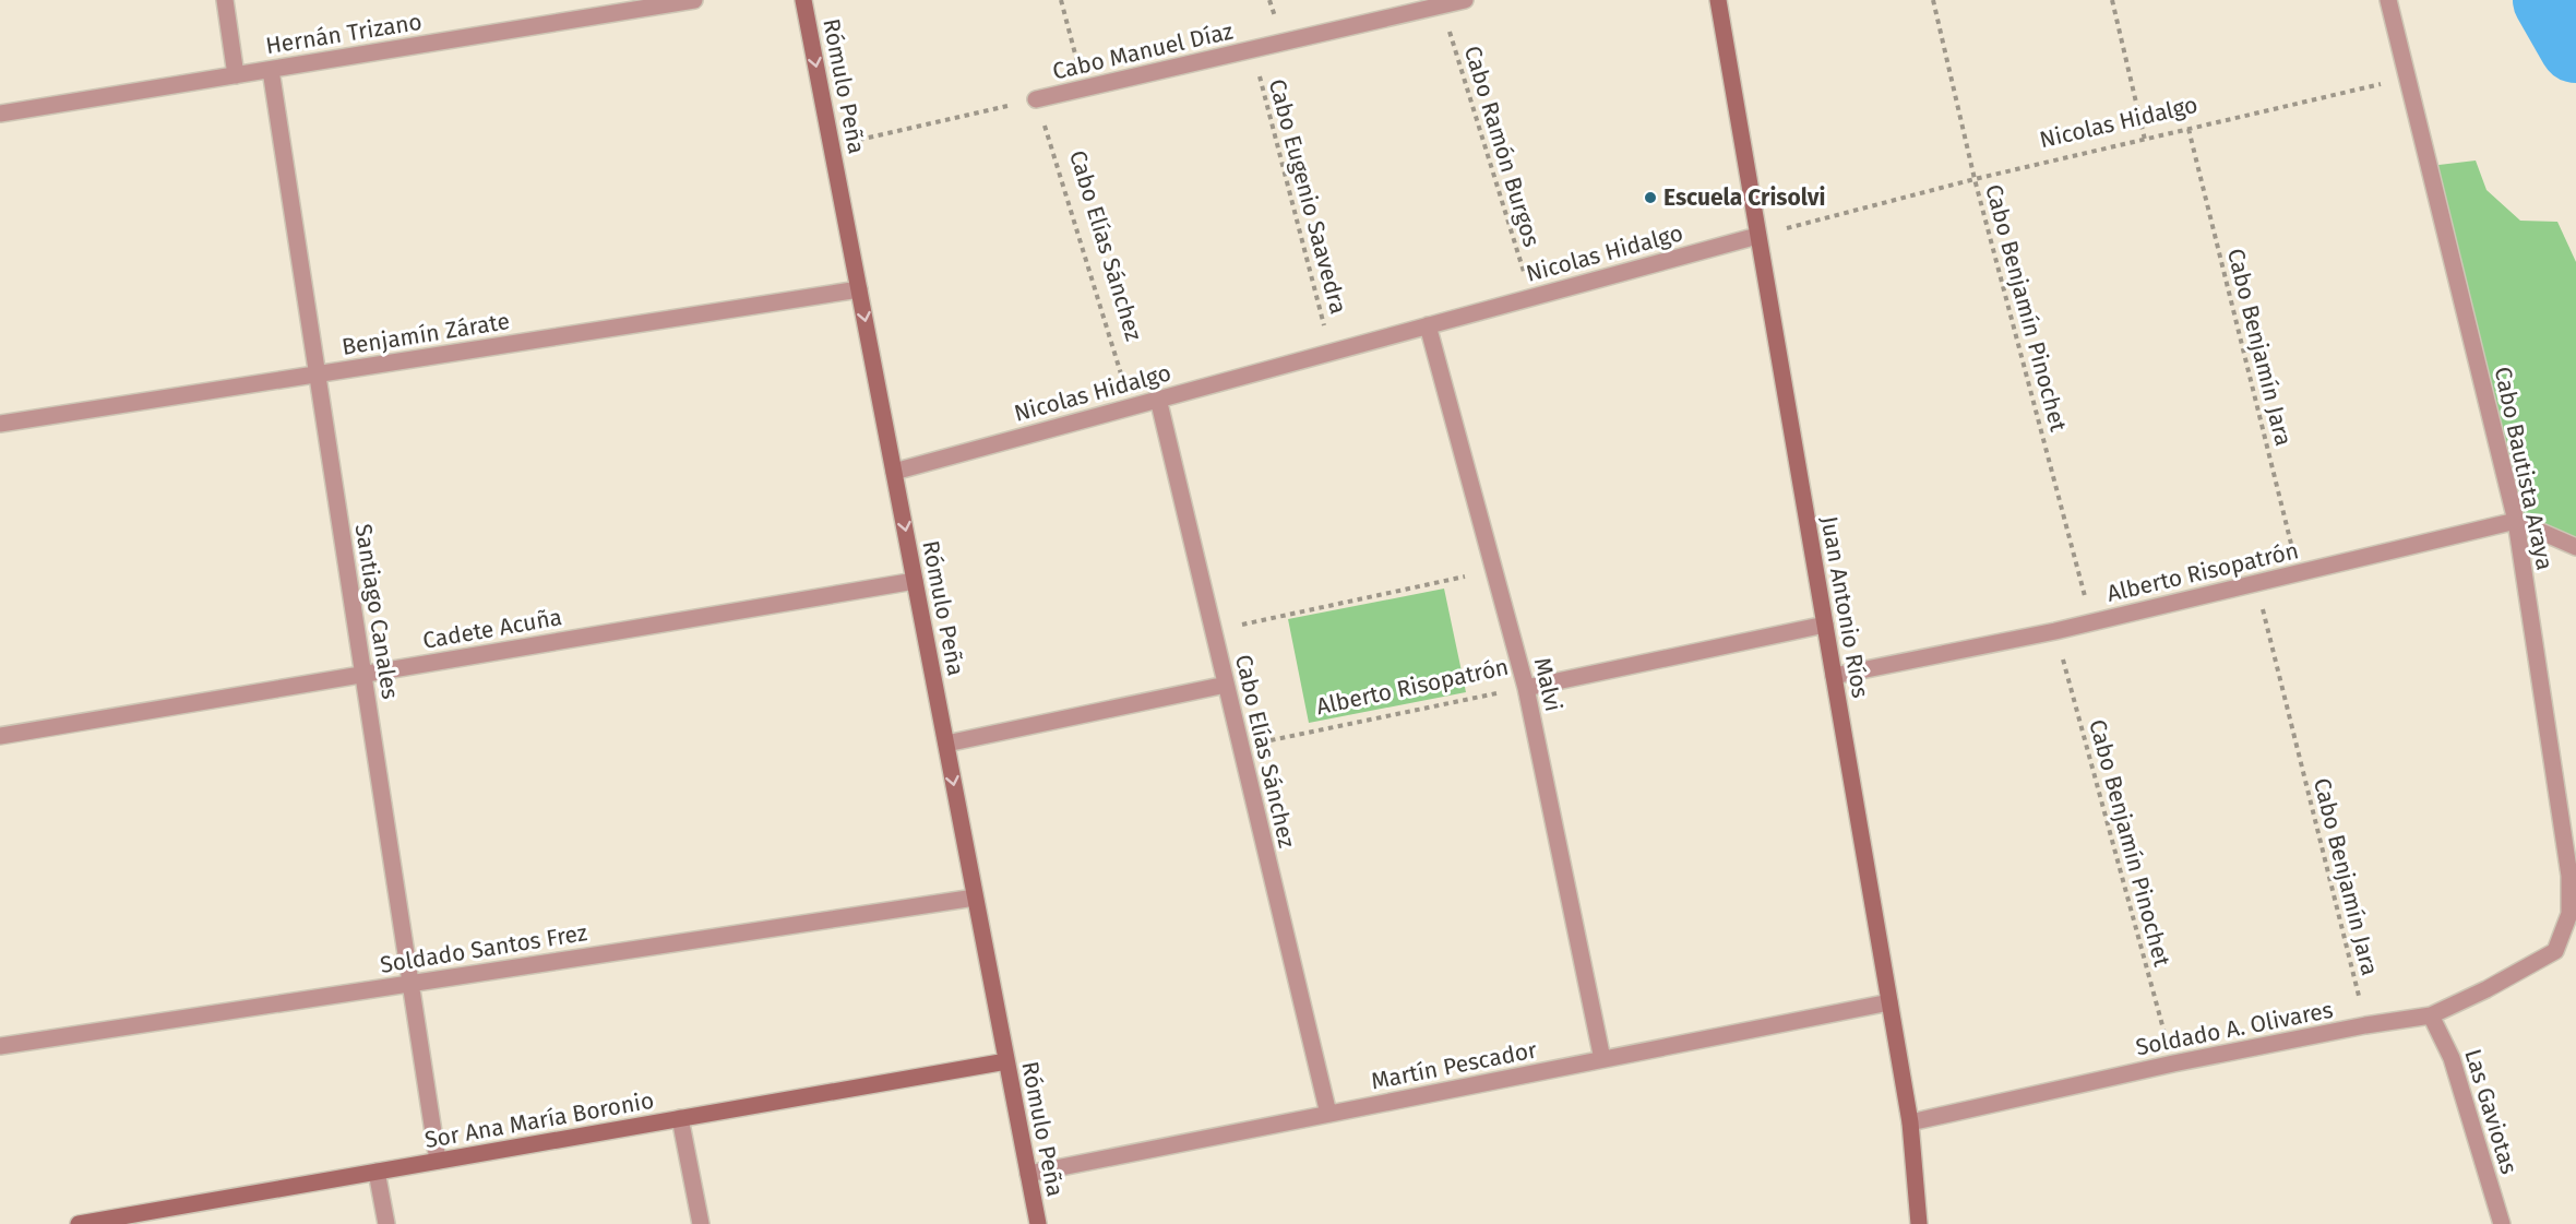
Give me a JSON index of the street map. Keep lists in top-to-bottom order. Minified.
{"streets":{"street":["Hernán Trizano","Cabo Manuel Díaz","Rómulo Peña","Nicolas Hidalgo","Cabo Elías Sánchez","Benjamín Zárate","Cabo Bautista Araya","Alberto Risopatrón","Juan Antonio Ríos","Santiago Canales","Cadete Acuña","Malvi","Soldado Santos Frez","Soldado A. Olivares","Martín Pescador","Las Gaviotas","Sor Ana María Boronio"],"path":["Cabo Ramón Burgos","Cabo Eugenio Saavedra","Cabo Benjamín Pinochet","Cabo Benjamín Jara"]},"crossings":[["Hernán Trizano","Santiago Canales"],["Cabo Manuel Díaz","Rómulo Peña"],["Cabo Manuel Díaz","Cabo Ramón Burgos"],["Cabo Manuel Díaz","Cabo Eugenio Saavedra"],["Cabo Manuel Díaz","Cabo Elías Sánchez"],["Rómulo Peña","Nicolas Hidalgo"],["Rómulo Peña","Benjamín Zárate"],["Rómulo Peña","Cadete Acuña"],["Rómulo Peña","Soldado Santos Frez"],["Rómulo Peña","Martín Pescador"],["Rómulo Peña","Sor Ana María Boronio"],["Nicolas Hidalgo","Cabo Ramón Burgos"],["Nicolas Hidalgo","Cabo Eugenio Saavedra"],["Nicolas Hidalgo","Cabo Elías Sánchez"],["Nicolas Hidalgo","Cabo Benjamín Pinochet"],["Nicolas Hidalgo","Cabo Benjamín Jara"],["Nicolas Hidalgo","Cabo Bautista Araya"],["Nicolas Hidalgo","Juan Antonio Ríos"],["Nicolas Hidalgo","Malvi"],["Cabo Elías Sánchez","Alberto Risopatrón"],["Cabo Elías Sánchez","Martín Pescador"],["Cabo Benjamín Pinochet","Alberto Risopatrón"],["Cabo Benjamín Pinochet","Soldado A. Olivares"],["Benjamín Zárate","Santiago Canales"],["Cabo Benjamín Jara","Alberto Risopatrón"],["Cabo Benjamín Jara","Soldado A. Olivares"],["Cabo Bautista Araya","Alberto Risopatrón"],["Cabo Bautista Araya","Soldado A. Olivares"],["Alberto Risopatrón","Juan Antonio Ríos"],["Alberto Risopatrón","Malvi"],["Juan Antonio Ríos","Soldado A. Olivares"],["Juan Antonio Ríos","Martín Pescador"],["Santiago Canales","Cadete Acuña"],["Santiago Canales","Soldado Santos Frez"],["Santiago Canales","Sor Ana María Boronio"],["Malvi","Martín Pescador"],["Soldado A. Olivares","Las Gaviotas"]],"one_way":["Rómulo Peña"],"places":["Escuela Crisolvi"]}
